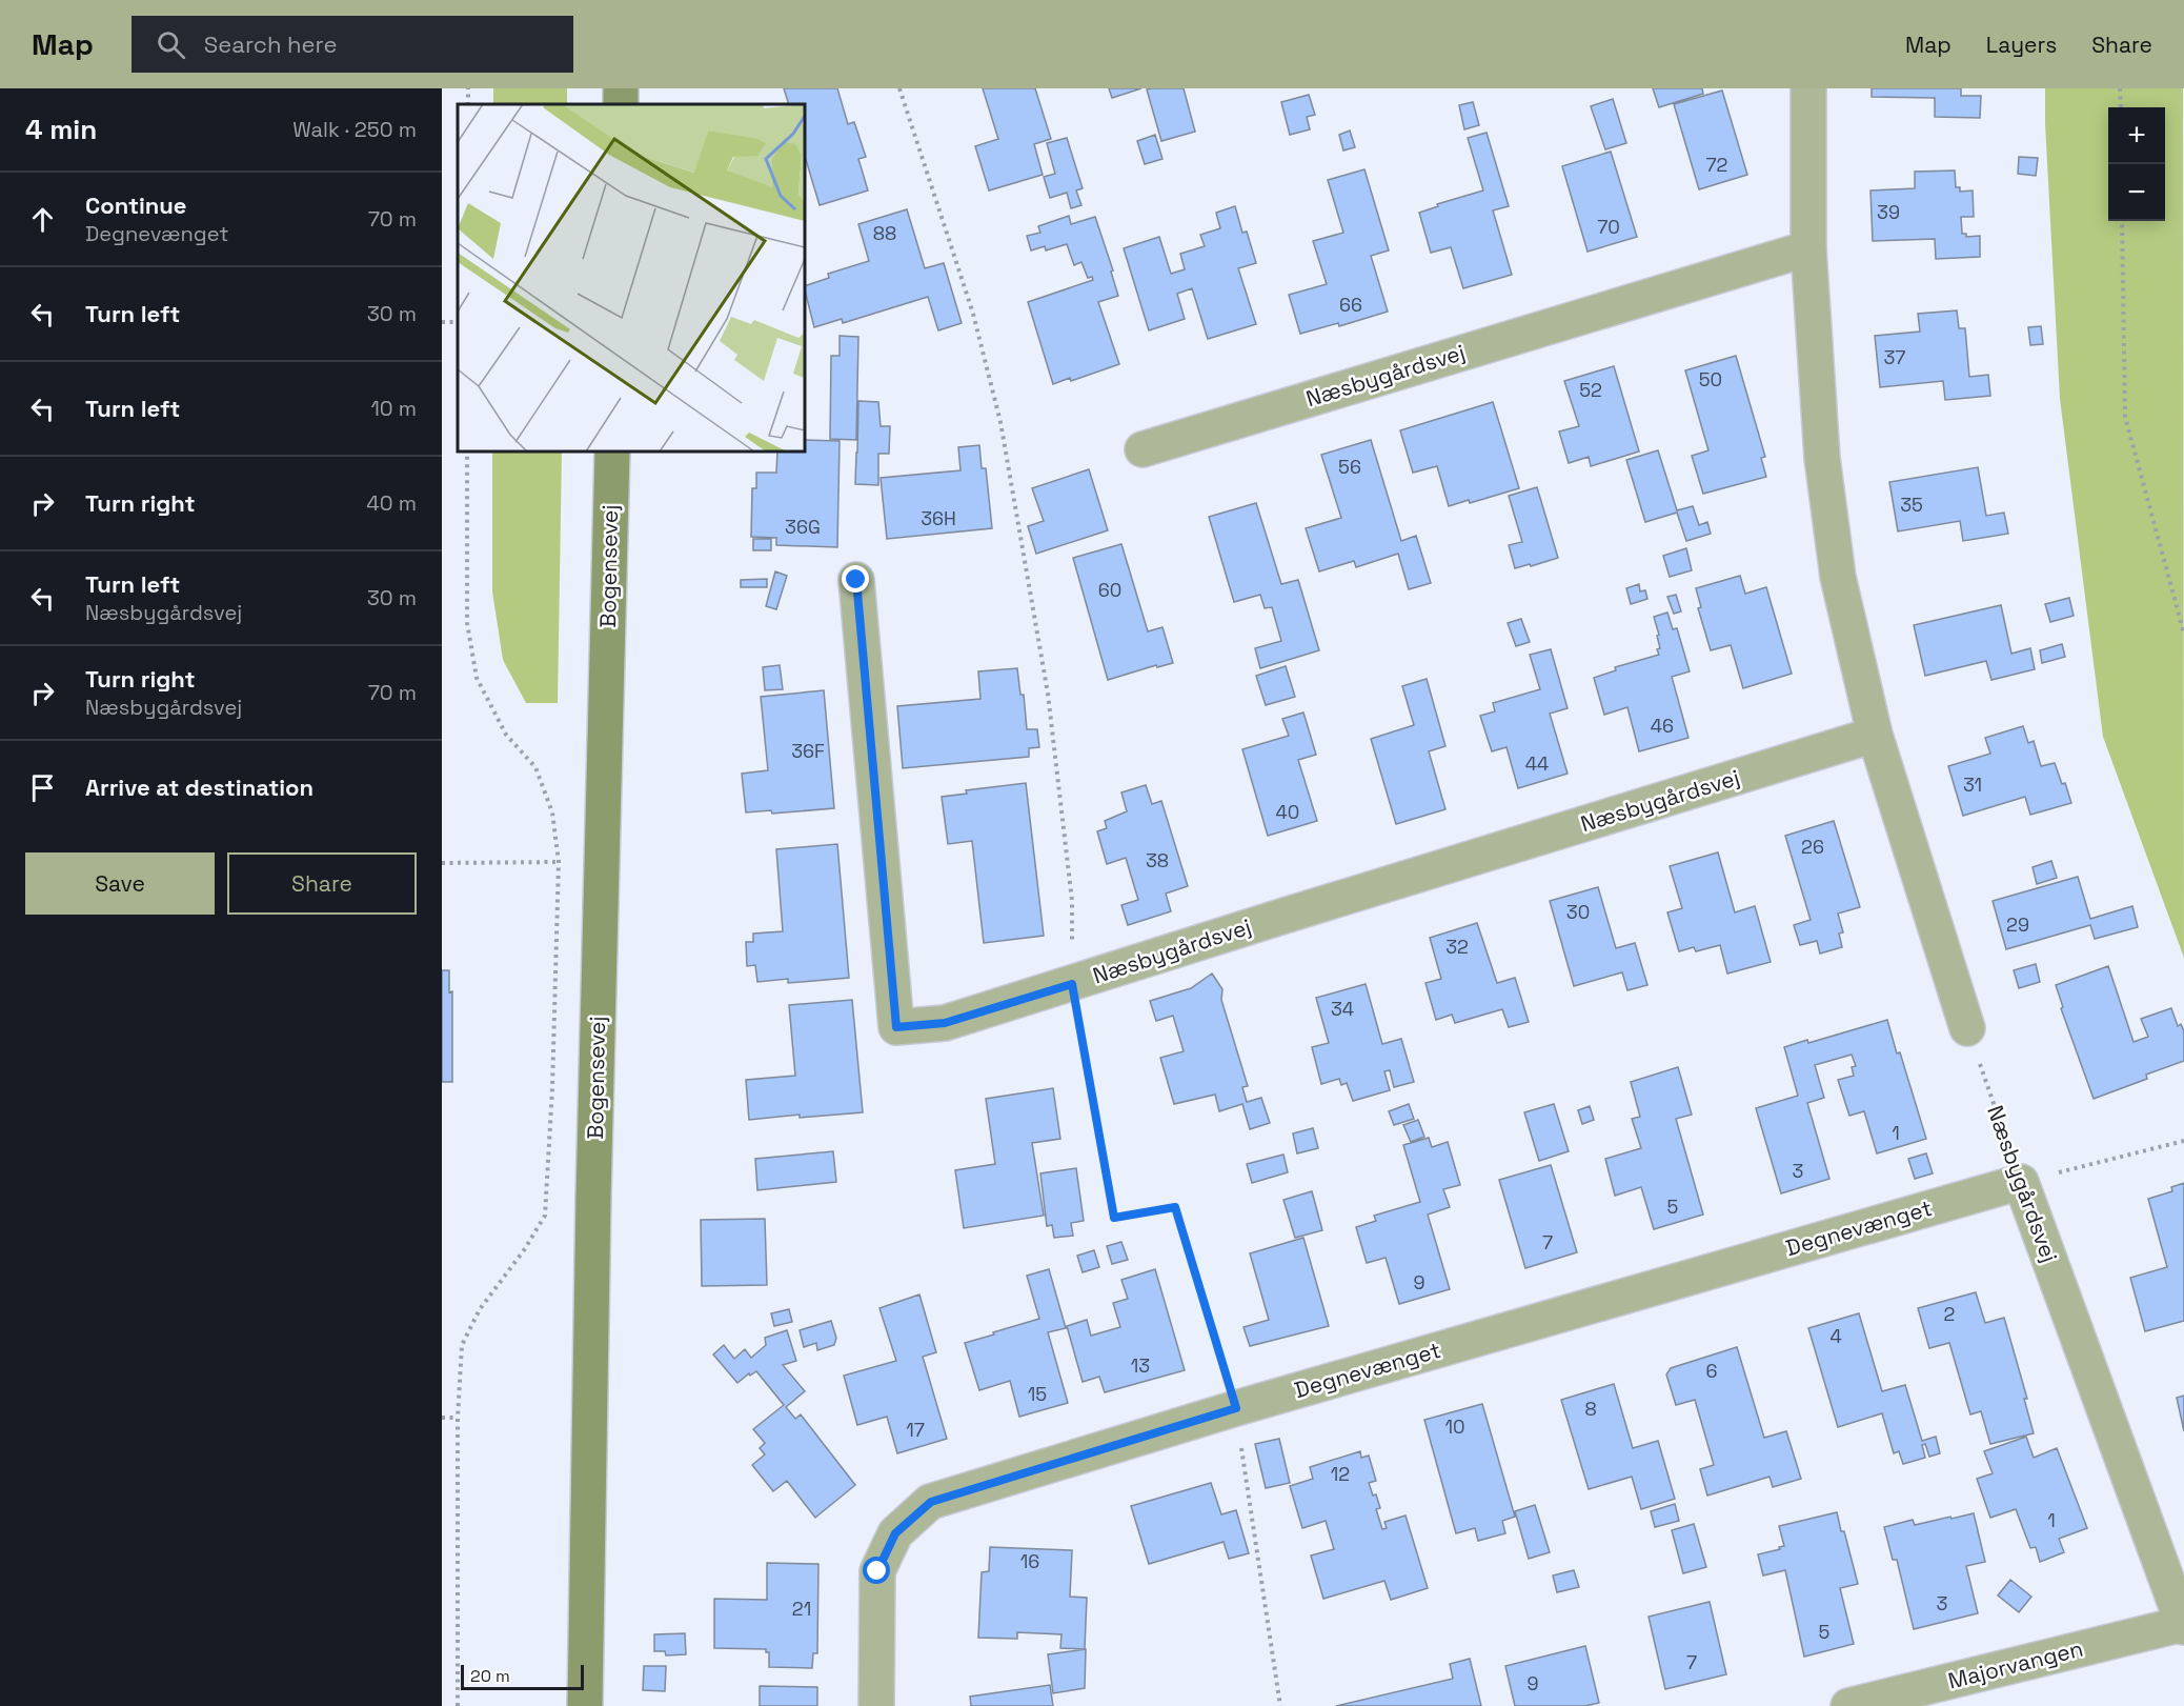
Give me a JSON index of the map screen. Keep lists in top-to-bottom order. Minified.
{"streets":{"main road":["Bogensevej"],"street":["Næsbygårdsvej","Degnevænget","Majorvangen"]},"crossings":[["Næsbygårdsvej","Degnevænget"],["Næsbygårdsvej","Majorvangen"]],"house_numbers":["72","39","70","88","66","37","50","52","56","35","36H","36G","60","46","36F","44","31","40","26","38","30","29","32","34","1","3","5","7","9","2","4","13","6","15","8","10","17","12","1","16","3","21","5","7","9"],"scale_bar":"20 m","page":{"header":"Map","search":"Search here","nav":["Map","Layers","Share"],"heading":["4 min","Walk · 250 m"],"map_buttons":["+","−"],"list":[["Continue","Degnevænget","70 m"],["Turn left","30 m"],["Turn left","10 m"],["Turn right","40 m"],["Turn left","Næsbygårdsvej","30 m"],["Turn right","Næsbygårdsvej","70 m"],"Arrive at destination"],"buttons":["Save","Share"],"scale":"20 m"}}
